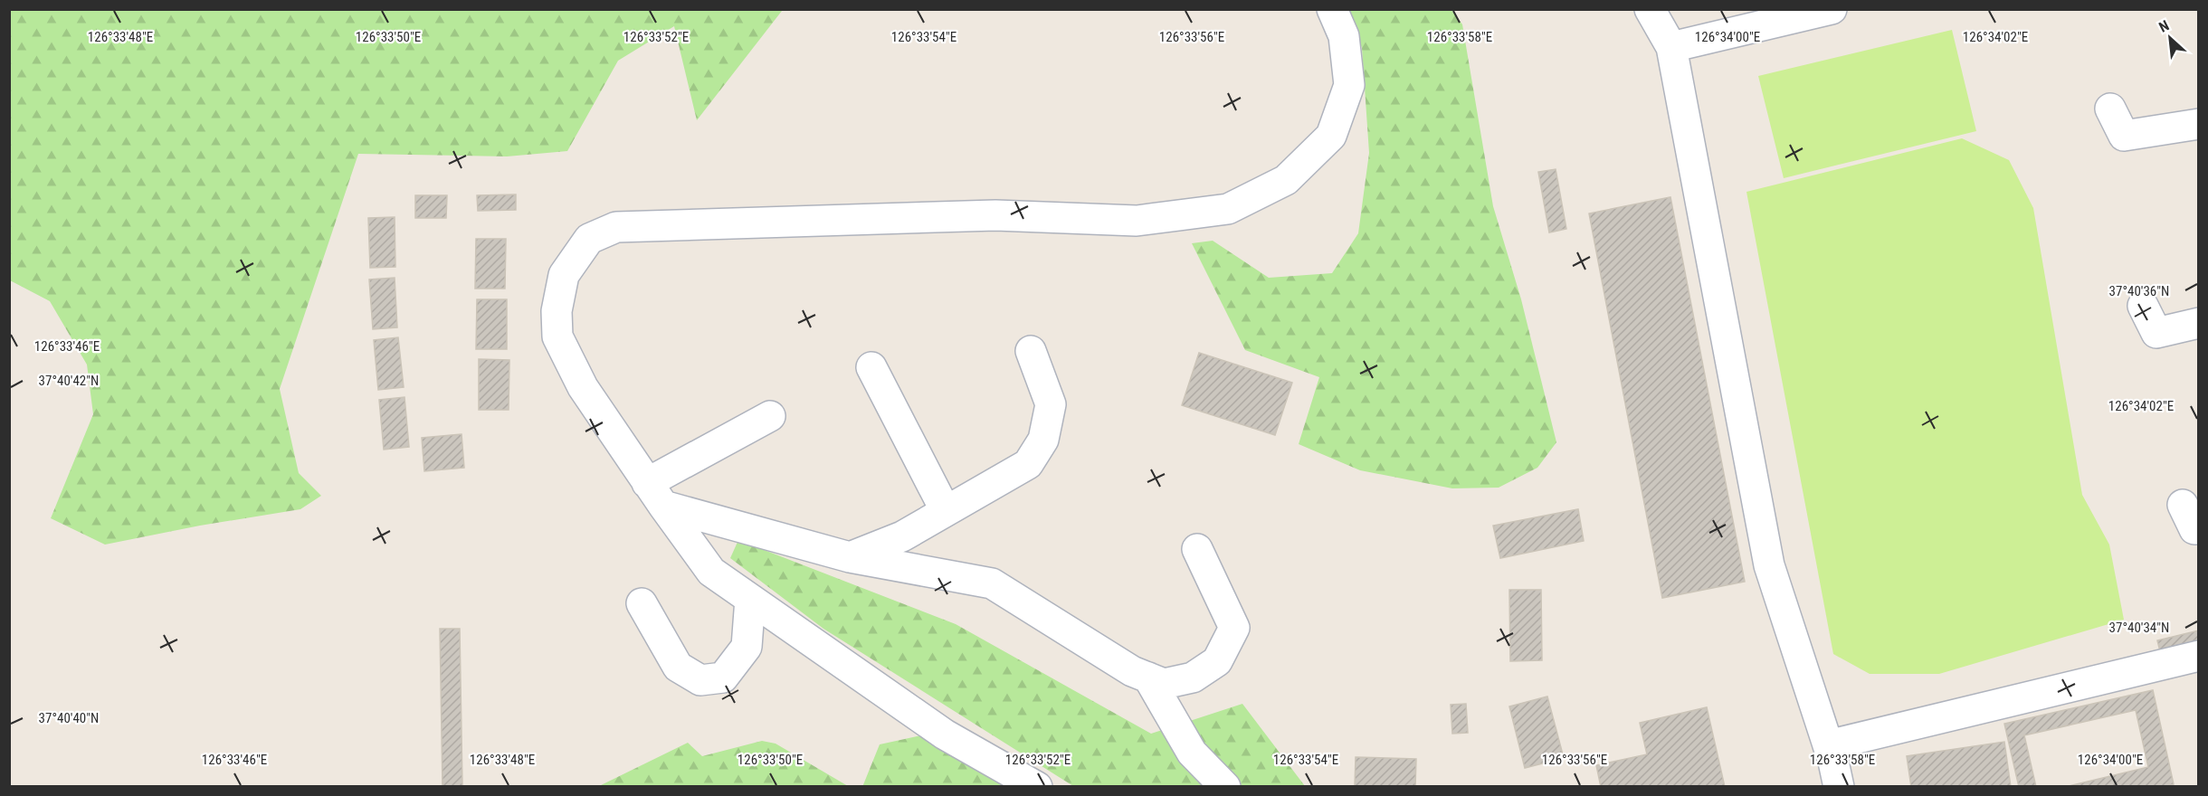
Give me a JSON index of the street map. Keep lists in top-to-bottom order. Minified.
{"north":"top left","coordinates":["126°33'48\"E","126°33'50\"E","126°33'52\"E","126°33'54\"E","126°33'56\"E","126°33'58\"E","126°34'00\"E","126°34'02\"E","37°40'36\"N","126°33'46\"E","37°40'42\"N","37°40'34\"N","37°40'40\"N"]}
